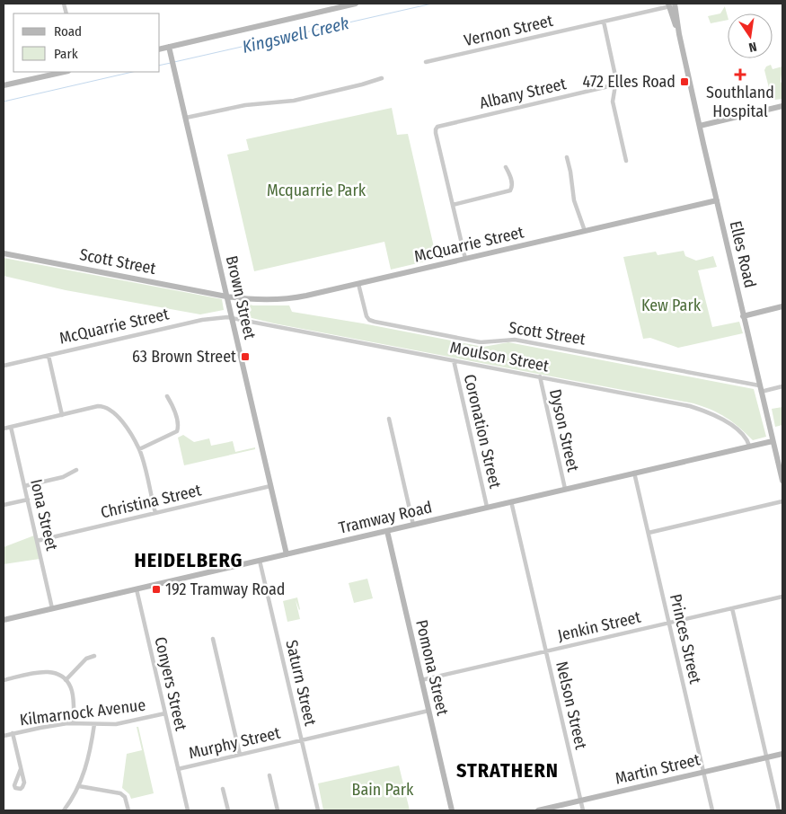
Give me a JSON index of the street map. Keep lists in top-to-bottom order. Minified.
{"streets":{"street":["Vernon Street","Albany Street","McQuarrie Street","Elles Road","Scott Street","Brown Street","Moulson Street","Dyson Street","Coronation Street","Christina Street","Iona Street","Tramway Road","Jenkin Street","Princes Street","Pomona Street","Saturn Street","Conyers Street","Nelson Street","Kilmarnock Avenue","Murphy Street","Martin Street"]},"crossings":[["Vernon Street","Elles Road"],["McQuarrie Street","Elles Road"],["McQuarrie Street","Scott Street"],["McQuarrie Street","Brown Street"],["McQuarrie Street","Moulson Street"],["Elles Road","Scott Street"],["Elles Road","Tramway Road"],["Scott Street","Brown Street"],["Brown Street","Moulson Street"],["Brown Street","Christina Street"],["Brown Street","Tramway Road"],["Moulson Street","Dyson Street"],["Moulson Street","Coronation Street"],["Moulson Street","Tramway Road"],["Dyson Street","Tramway Road"],["Coronation Street","Tramway Road"],["Christina Street","Iona Street"],["Iona Street","Tramway Road"],["Tramway Road","Princes Street"],["Tramway Road","Pomona Street"],["Tramway Road","Saturn Street"],["Tramway Road","Conyers Street"],["Tramway Road","Nelson Street"],["Jenkin Street","Princes Street"],["Jenkin Street","Pomona Street"],["Jenkin Street","Nelson Street"],["Princes Street","Martin Street"],["Pomona Street","Murphy Street"],["Saturn Street","Murphy Street"],["Conyers Street","Kilmarnock Avenue"],["Conyers Street","Murphy Street"],["Nelson Street","Martin Street"]],"districts":["HEIDELBERG","STRATHERN"],"water":["Kingswell Creek"],"parks":["Mcquarrie Park","Kew Park","Bain Park"],"places":{"health":["Southland Hospital"],"transit":["472 Elles Road","63 Brown Street","192 Tramway Road"]},"legend":["Road","Park"],"north":"bottom"}
